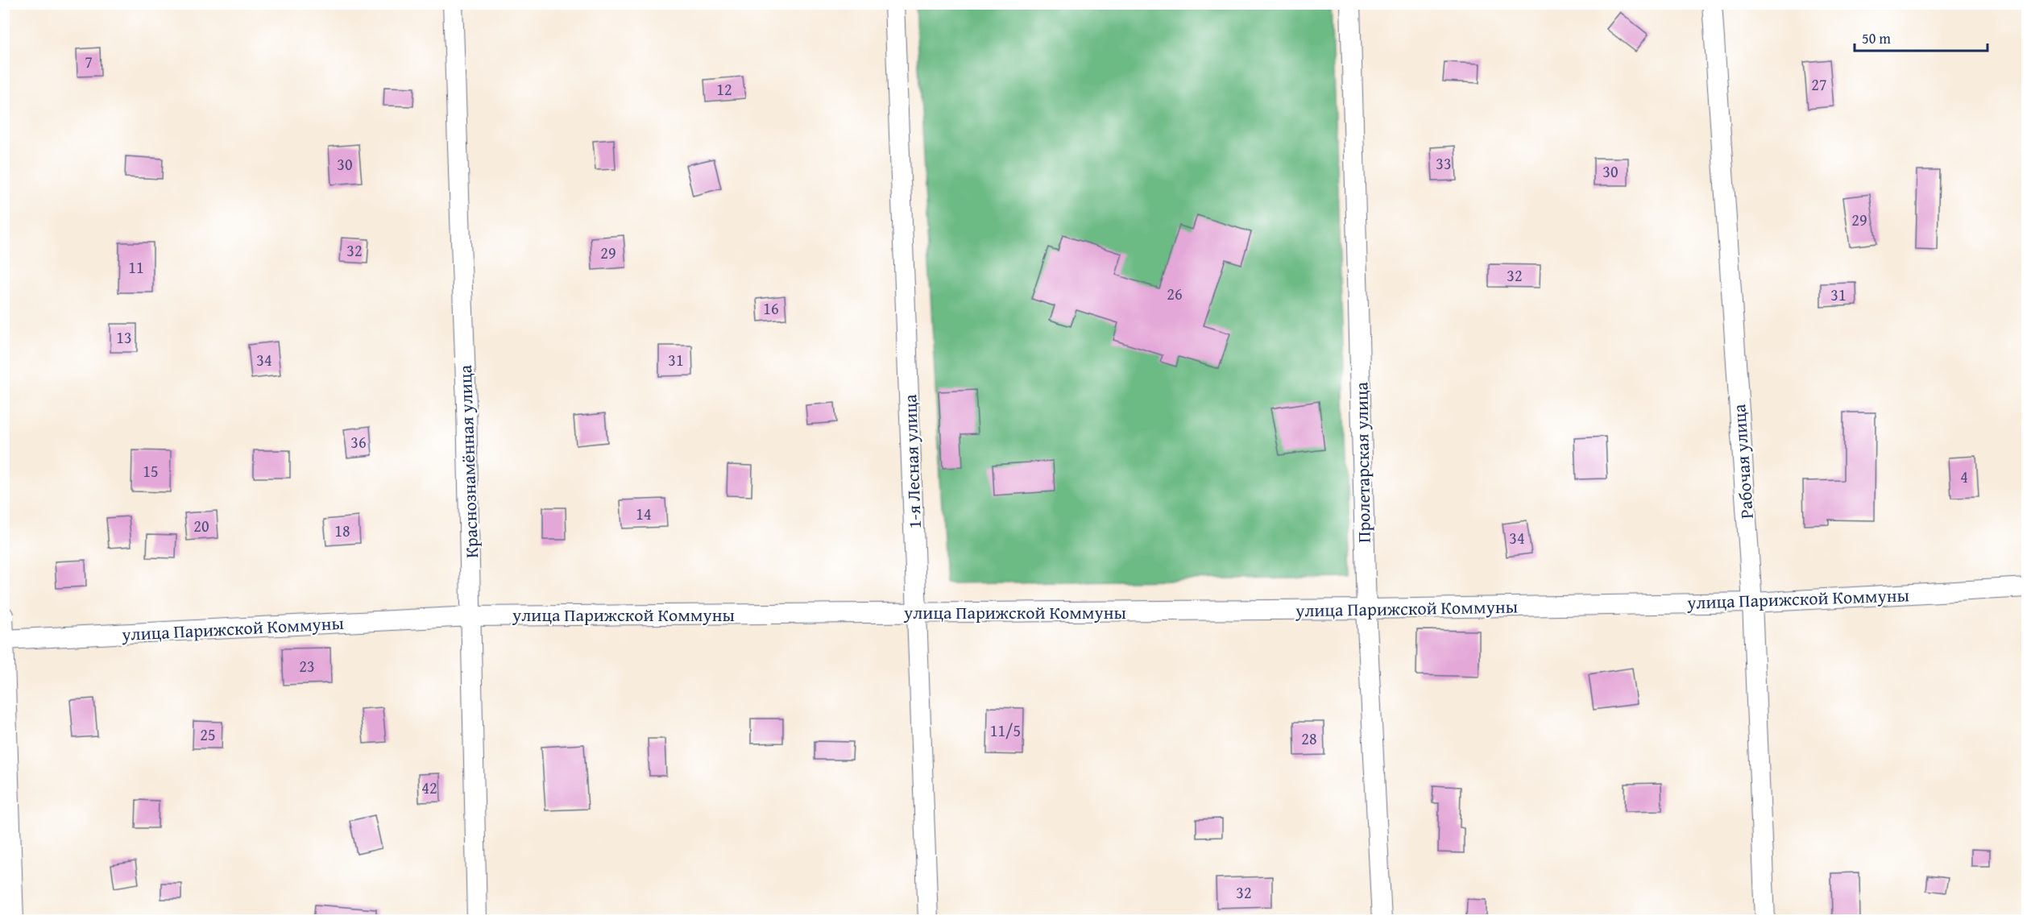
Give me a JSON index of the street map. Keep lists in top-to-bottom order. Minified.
{"streets":{"street":["Краснознамённая улица","1-я Лесная улица","Рабочая улица","Пролетарская улица","улица Парижской Коммуны"]},"crossings":[["Краснознамённая улица","улица Парижской Коммуны"],["1-я Лесная улица","улица Парижской Коммуны"],["Рабочая улица","улица Парижской Коммуны"],["Пролетарская улица","улица Парижской Коммуны"]],"house_numbers":["7","27","12","33","30","30","29","32","29","11","32","26","31","16","13","34","31","36","15","4","14","20","18","34","23","11/5","25","28","42","32"],"scale_bar":"50 m"}
